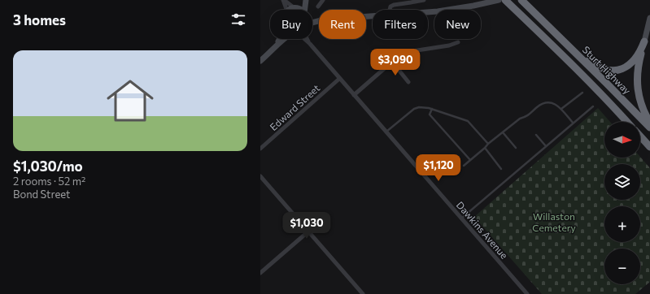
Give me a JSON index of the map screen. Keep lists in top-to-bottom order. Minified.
{"streets":{"highway":["Sturt Highway"],"street":["Edward Street","Dawkins Avenue"]},"crossings":[["Edward Street","Dawkins Avenue"]],"parks":["Willaston Cemetery"],"north":"right","page":{"heading":"3 homes","chip":["Buy","Rent","Filters","New"],"list":[{"name":"$1,030/mo","note":"2 rooms · 52 m² · Bond Street"}],"price":["$3,090","$1,120","$1,030"],"map_buttons":["+","−"]}}
